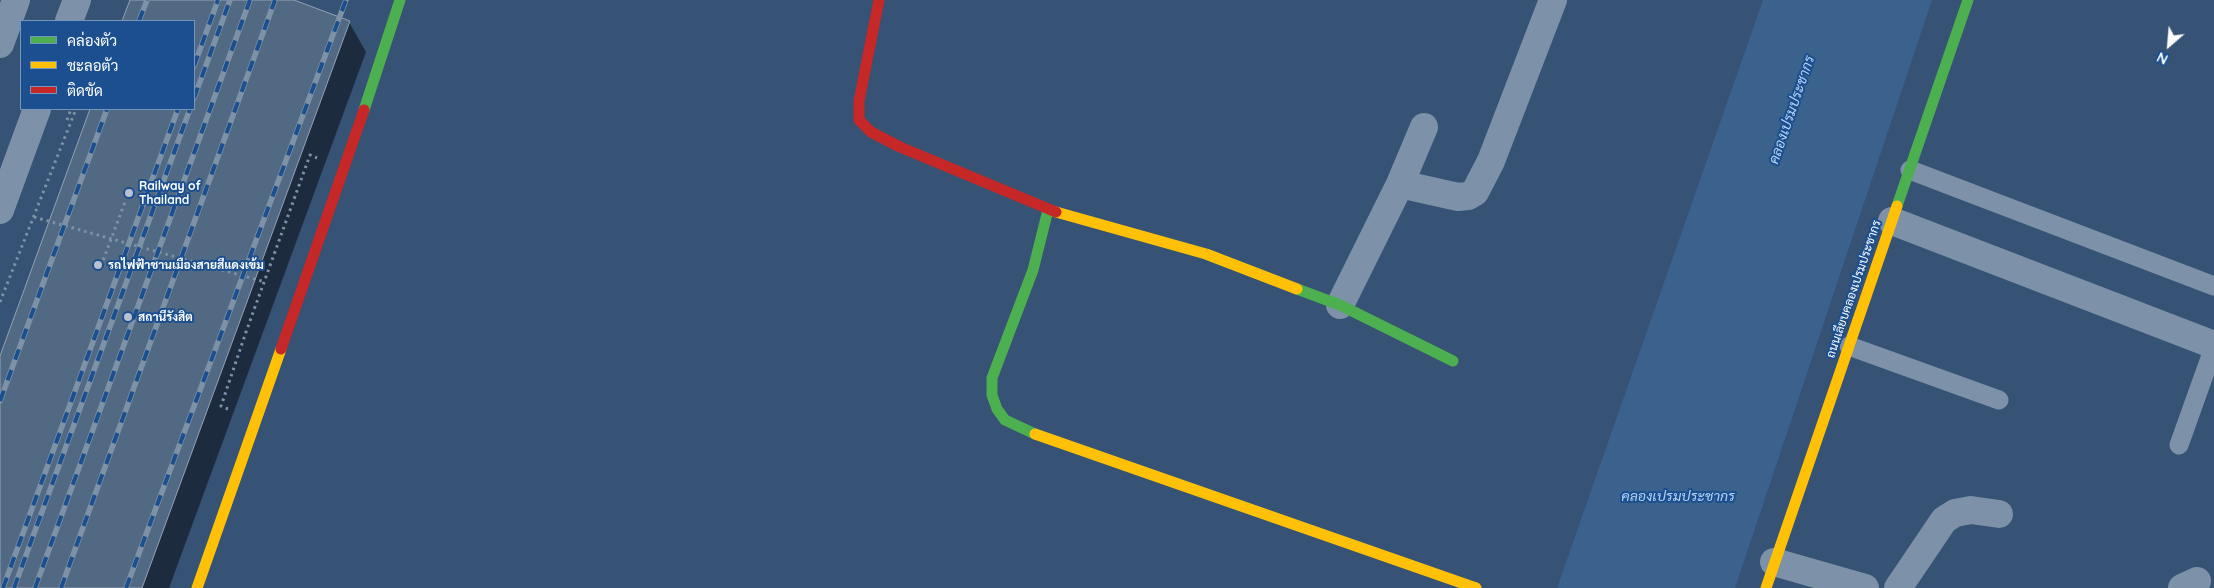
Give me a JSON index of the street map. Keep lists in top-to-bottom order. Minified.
{"streets":{"street":["ถนนเลียบคลองเปรมประชากร"]},"water":["คลองเปรมประชากร"],"places":["Railway of Thailand","รถไฟฟ้าชานเมืองสายสีแดงเข้ม","สถานีรังสิต"],"legend":["คล่องตัว","ชะลอตัว","ติดขัด"],"north":"bottom left"}
